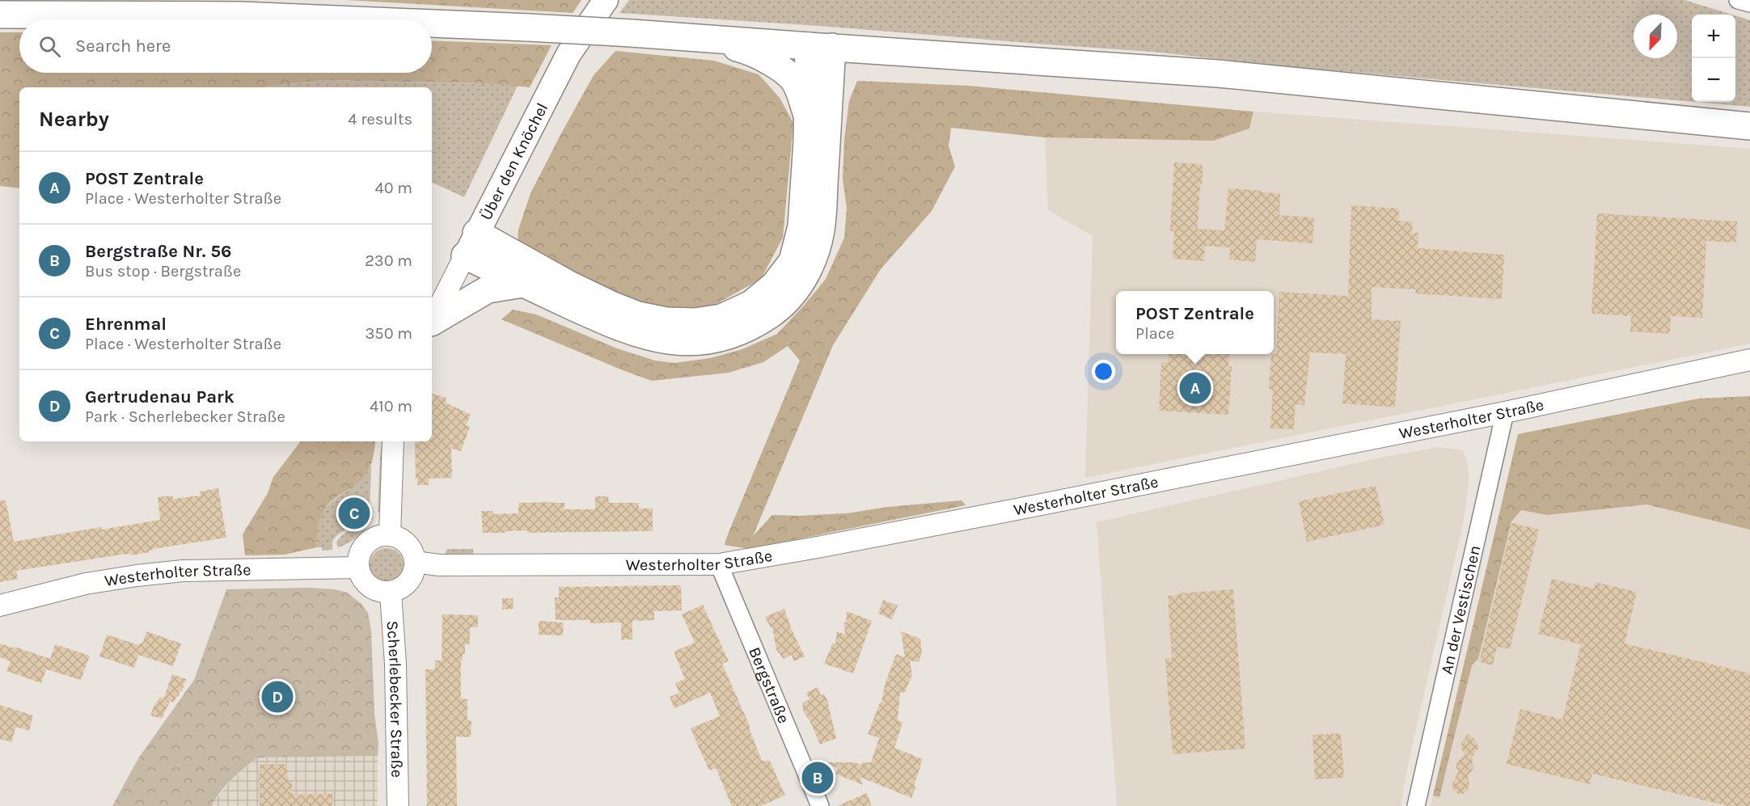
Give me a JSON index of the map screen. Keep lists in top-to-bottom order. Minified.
{"streets":{"main road":["Über den Knöchel"],"street":["Westerholter Straße","An der Vestischen","Bergstraße","Scherlebecker Straße"]},"crossings":[["Westerholter Straße","An der Vestischen"],["Westerholter Straße","Bergstraße"],["Westerholter Straße","Scherlebecker Straße"]],"north":"bottom left","page":{"map_buttons":["+","−"],"search":"Search here","heading":["Nearby","4 results"],"list":[{"mark":"A","name":"POST Zentrale","note":"Place · Westerholter Straße","value":"40 m"},{"mark":"B","name":"Bergstraße Nr. 56","note":"Bus stop · Bergstraße","value":"230 m"},{"mark":"C","name":"Ehrenmal","note":"Place · Westerholter Straße","value":"350 m"},{"mark":"D","name":"Gertrudenau Park","note":"Park · Scherlebecker Straße","value":"410 m"}],"popup":["POST Zentrale","Place"],"pins":["A","C","D","B"]}}
